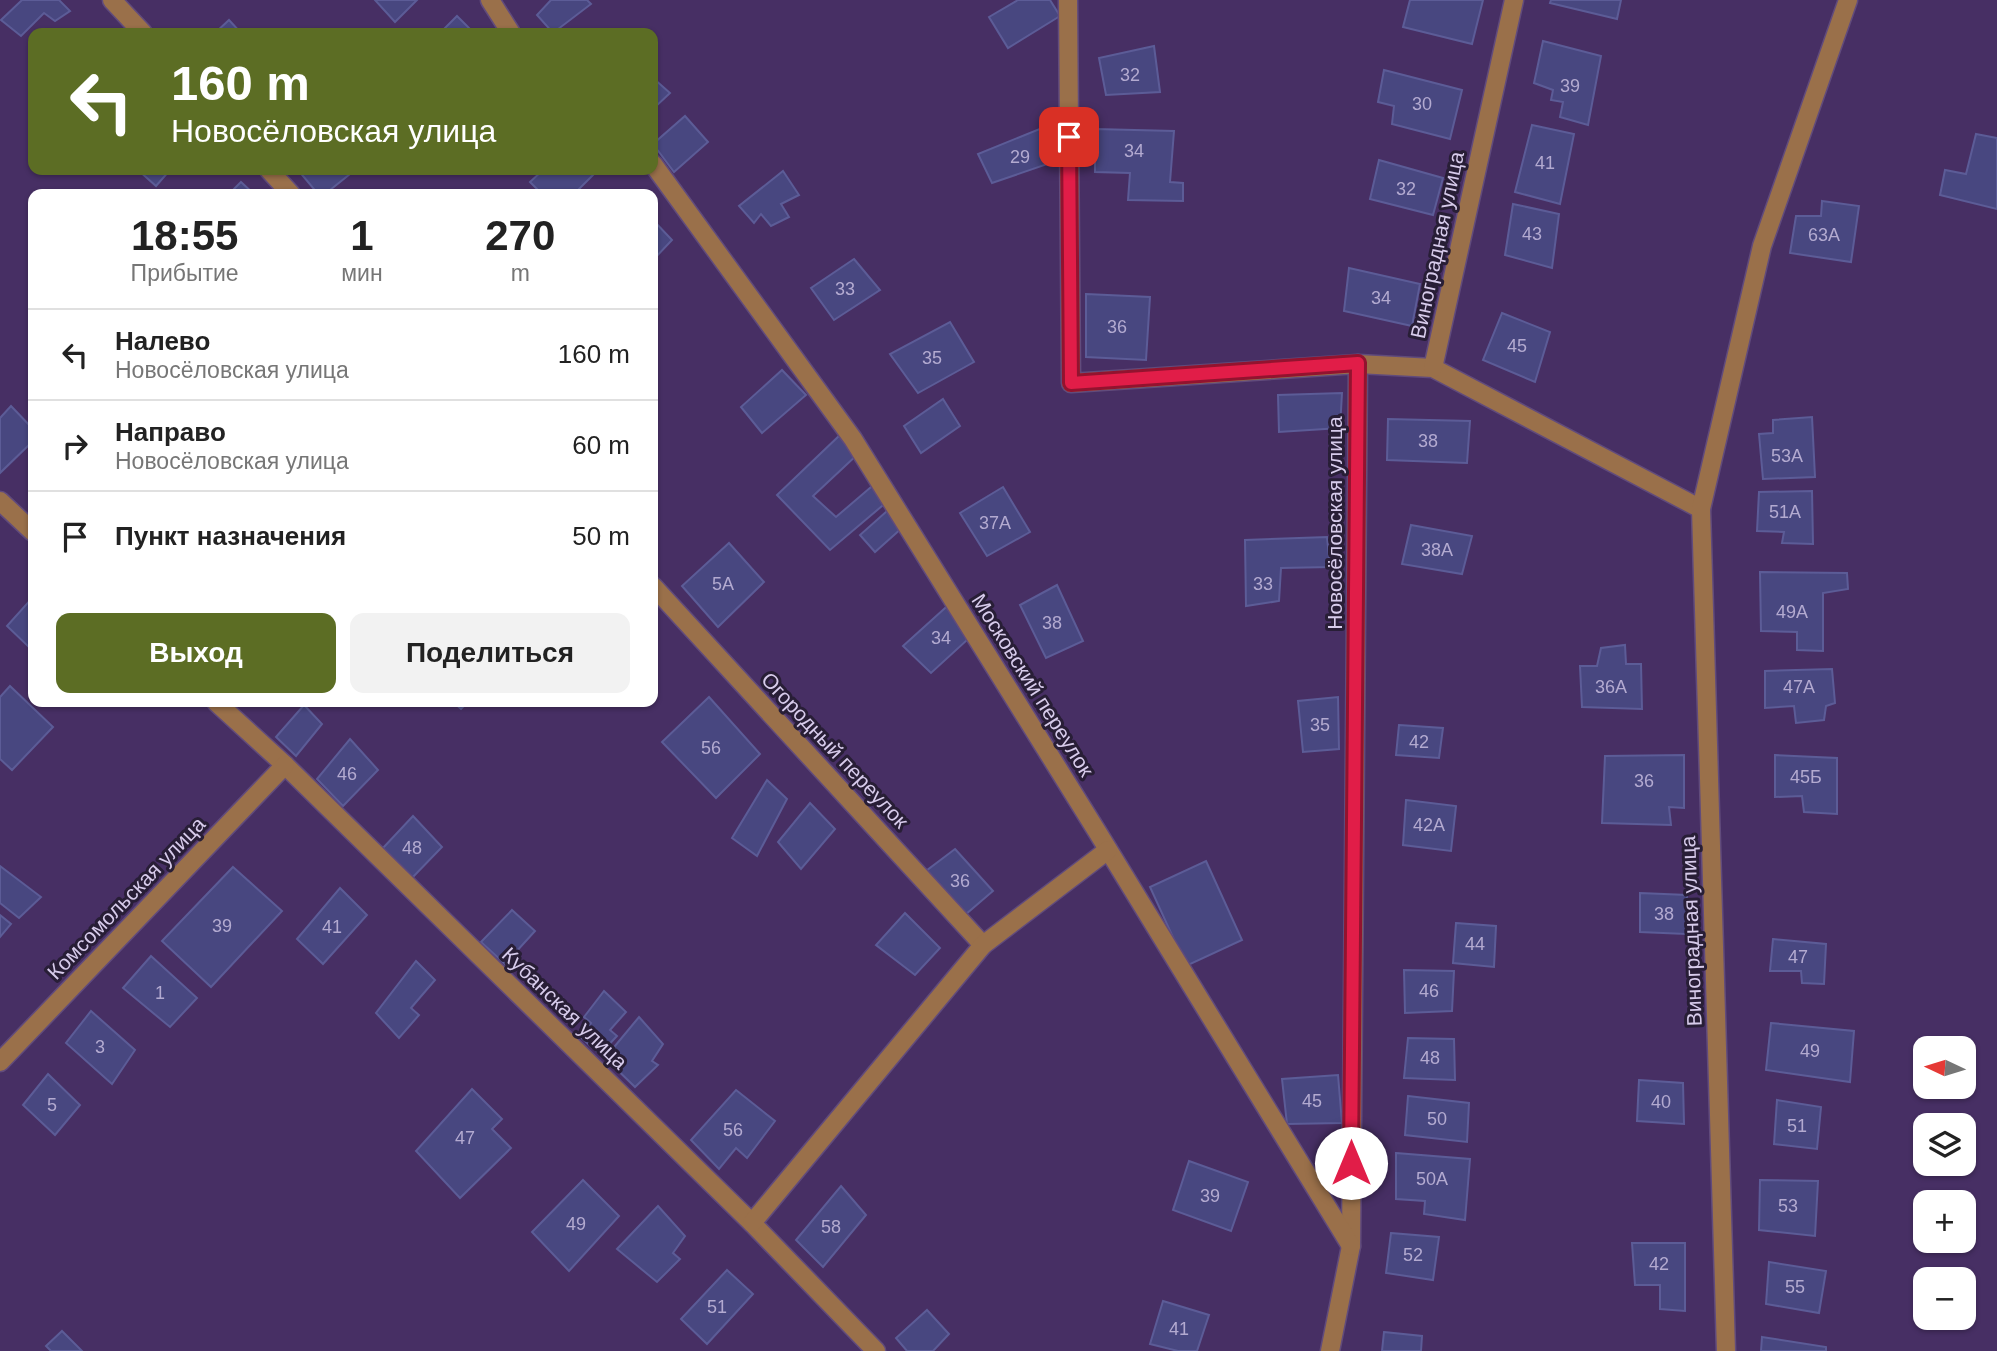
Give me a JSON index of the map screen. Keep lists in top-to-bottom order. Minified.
{"streets":{"street":["Виноградная улица","Новосёловская улица","Московский переулок","Огородный переулок","Комсомольская улица","Кубанская улица"]},"crossings":[["Новосёловская улица","Московский переулок"],["Комсомольская улица","Кубанская улица"]],"house_numbers":["32","39","30","34","29","41","32","43","63А","33","34","36","45","35","38","53А","51А","37А","38А","5А","33","49А","38","34","36А","47А","35","42","56","46","45Б","36","42А","48","36","38","39","41","44","47","46","1","3","49","48","45","40","5","50","51","56","47","50А","39","53","49","58","52","42","55","51","41"],"north":"left","page":{"turn":["160 m","Новосёловская улица"],"eta":["18:55","Прибытие","1","мин","270","m"],"list":[{"name":"Налево","note":"Новосёловская улица","value":"160 m"},{"name":"Направо","note":"Новосёловская улица","value":"60 m"},{"name":"Пункт назначения","value":"50 m"}],"buttons":["Выход","Поделиться"],"map_buttons":["+","−"]}}
